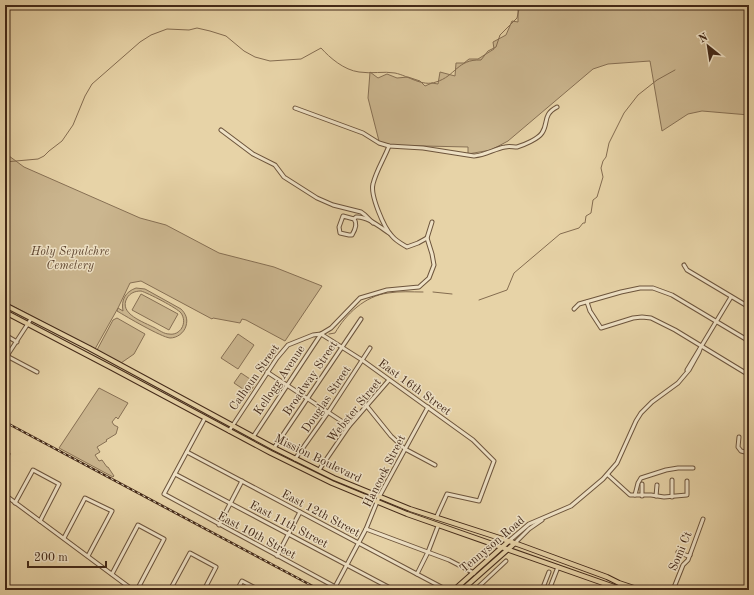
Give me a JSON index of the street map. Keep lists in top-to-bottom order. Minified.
{"streets":{"main road":["Mission Boulevard","Tennyson Road"],"street":["Calhoun Street","Broadway Street","Kellogg Avenue","East 16th Street","Douglas Street","Webster Street","Hancock Street","East 12th Street","East 11th Street","East 10th Street","Somi Ct"]},"crossings":[["Calhoun Street","Kellogg Avenue"],["Calhoun Street","East 16th Street"],["Calhoun Street","Mission Boulevard"],["Broadway Street","East 16th Street"],["Broadway Street","Mission Boulevard"],["Kellogg Avenue","East 16th Street"],["Kellogg Avenue","Mission Boulevard"],["East 16th Street","Douglas Street"],["East 16th Street","Webster Street"],["East 16th Street","Mission Boulevard"],["East 16th Street","Hancock Street"],["Douglas Street","Mission Boulevard"],["Webster Street","Mission Boulevard"],["Mission Boulevard","Hancock Street"],["Mission Boulevard","Tennyson Road"],["Hancock Street","East 12th Street"],["Hancock Street","East 11th Street"],["Hancock Street","East 10th Street"],["East 11th Street","East 10th Street"]],"parks":["Holy Sepulchre Cemetery"],"scale_bar":"200 m","north":"top left"}
